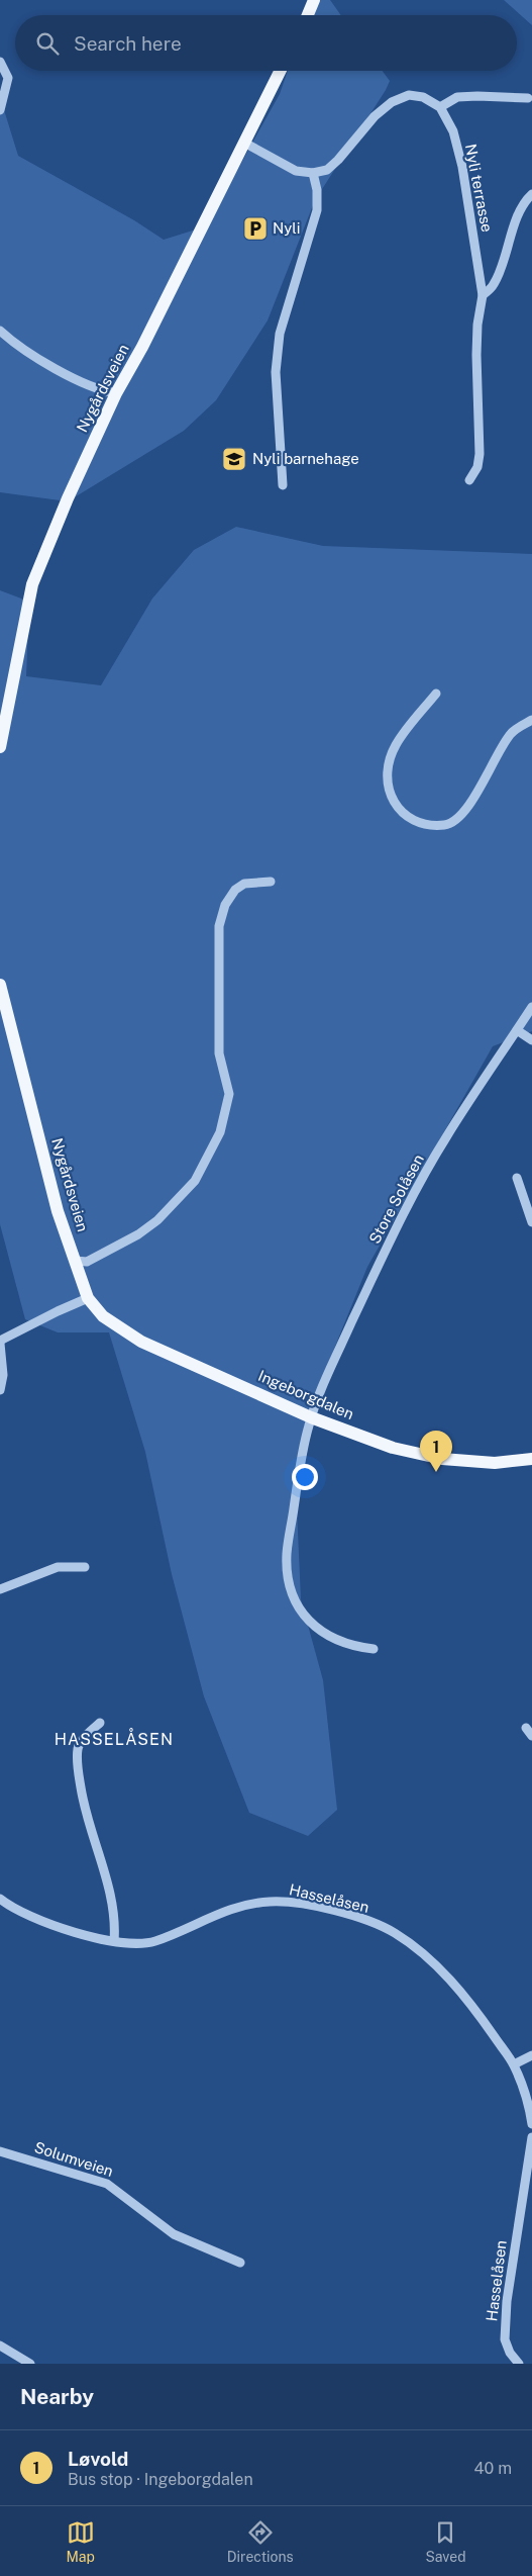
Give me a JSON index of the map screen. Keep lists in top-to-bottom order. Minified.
{"streets":{"main road":["Nygårdsveien","Ingeborgdalen"],"street":["Nyli terrasse","Store Solåsen","Hasselåsen","Solumveien"]},"crossings":[["Nygårdsveien","Ingeborgdalen"],["Store Solåsen","Ingeborgdalen"]],"districts":["HASSELÅSEN"],"places":{"parking":["Nyli"],"school or university":["Nyli barnehage"]},"page":{"search":"Search here","pins":"1","heading":"Nearby","list":[{"mark":"1","name":"Løvold","note":"Bus stop · Ingeborgdalen","value":"40 m"}],"nav":["Map","Directions","Saved"]}}
